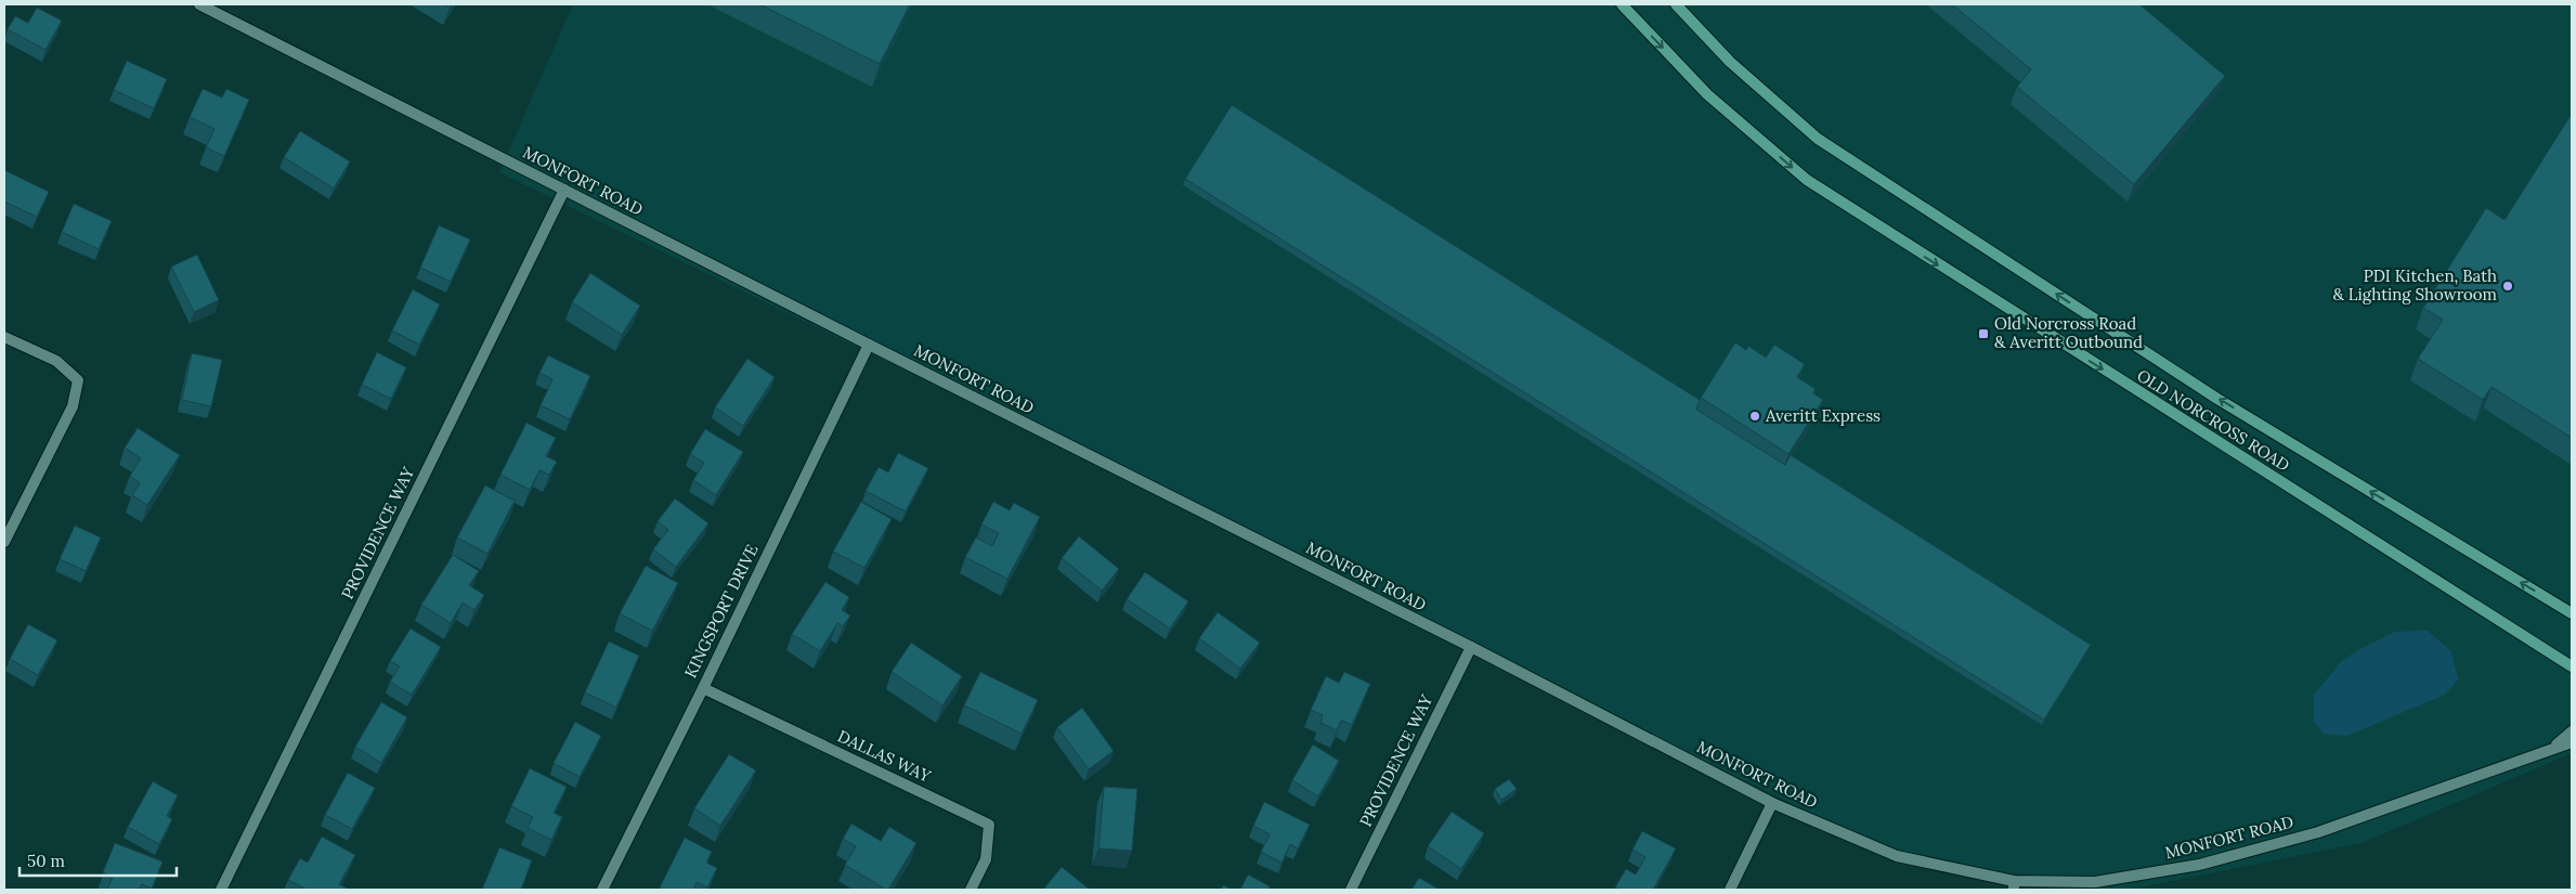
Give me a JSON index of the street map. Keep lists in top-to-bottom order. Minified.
{"streets":{"main road":["OLD NORCROSS ROAD"],"street":["MONFORT ROAD","PROVIDENCE WAY","KINGSPORT DRIVE","DALLAS WAY"]},"crossings":[["MONFORT ROAD","PROVIDENCE WAY"],["MONFORT ROAD","KINGSPORT DRIVE"],["KINGSPORT DRIVE","DALLAS WAY"]],"places":{"other":["PDI Kitchen, Bath & Lighting Showroom","Averitt Express"],"transit":["Old Norcross Road & Averitt Outbound"]},"scale_bar":"50 m"}
